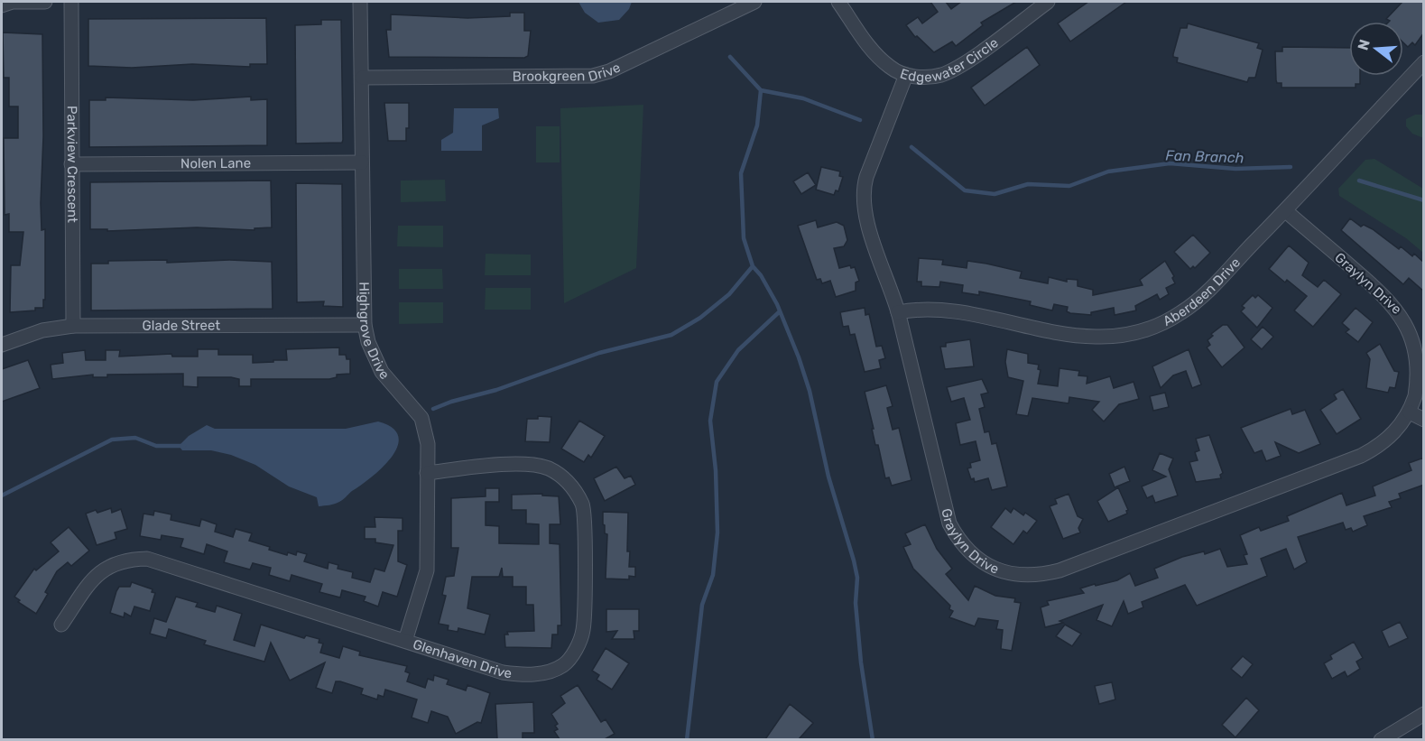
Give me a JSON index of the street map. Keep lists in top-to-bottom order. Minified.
{"streets":{"street":["Edgewater Circle","Brookgreen Drive","Parkview Crescent","Nolen Lane","Graylyn Drive","Aberdeen Drive","Glade Street","Highgrove Drive","Glenhaven Drive"]},"crossings":[["Edgewater Circle","Graylyn Drive"],["Brookgreen Drive","Highgrove Drive"],["Parkview Crescent","Nolen Lane"],["Parkview Crescent","Glade Street"],["Nolen Lane","Highgrove Drive"],["Graylyn Drive","Aberdeen Drive"],["Glade Street","Highgrove Drive"],["Highgrove Drive","Glenhaven Drive"]],"water":["Fan Branch"],"north":"left"}
